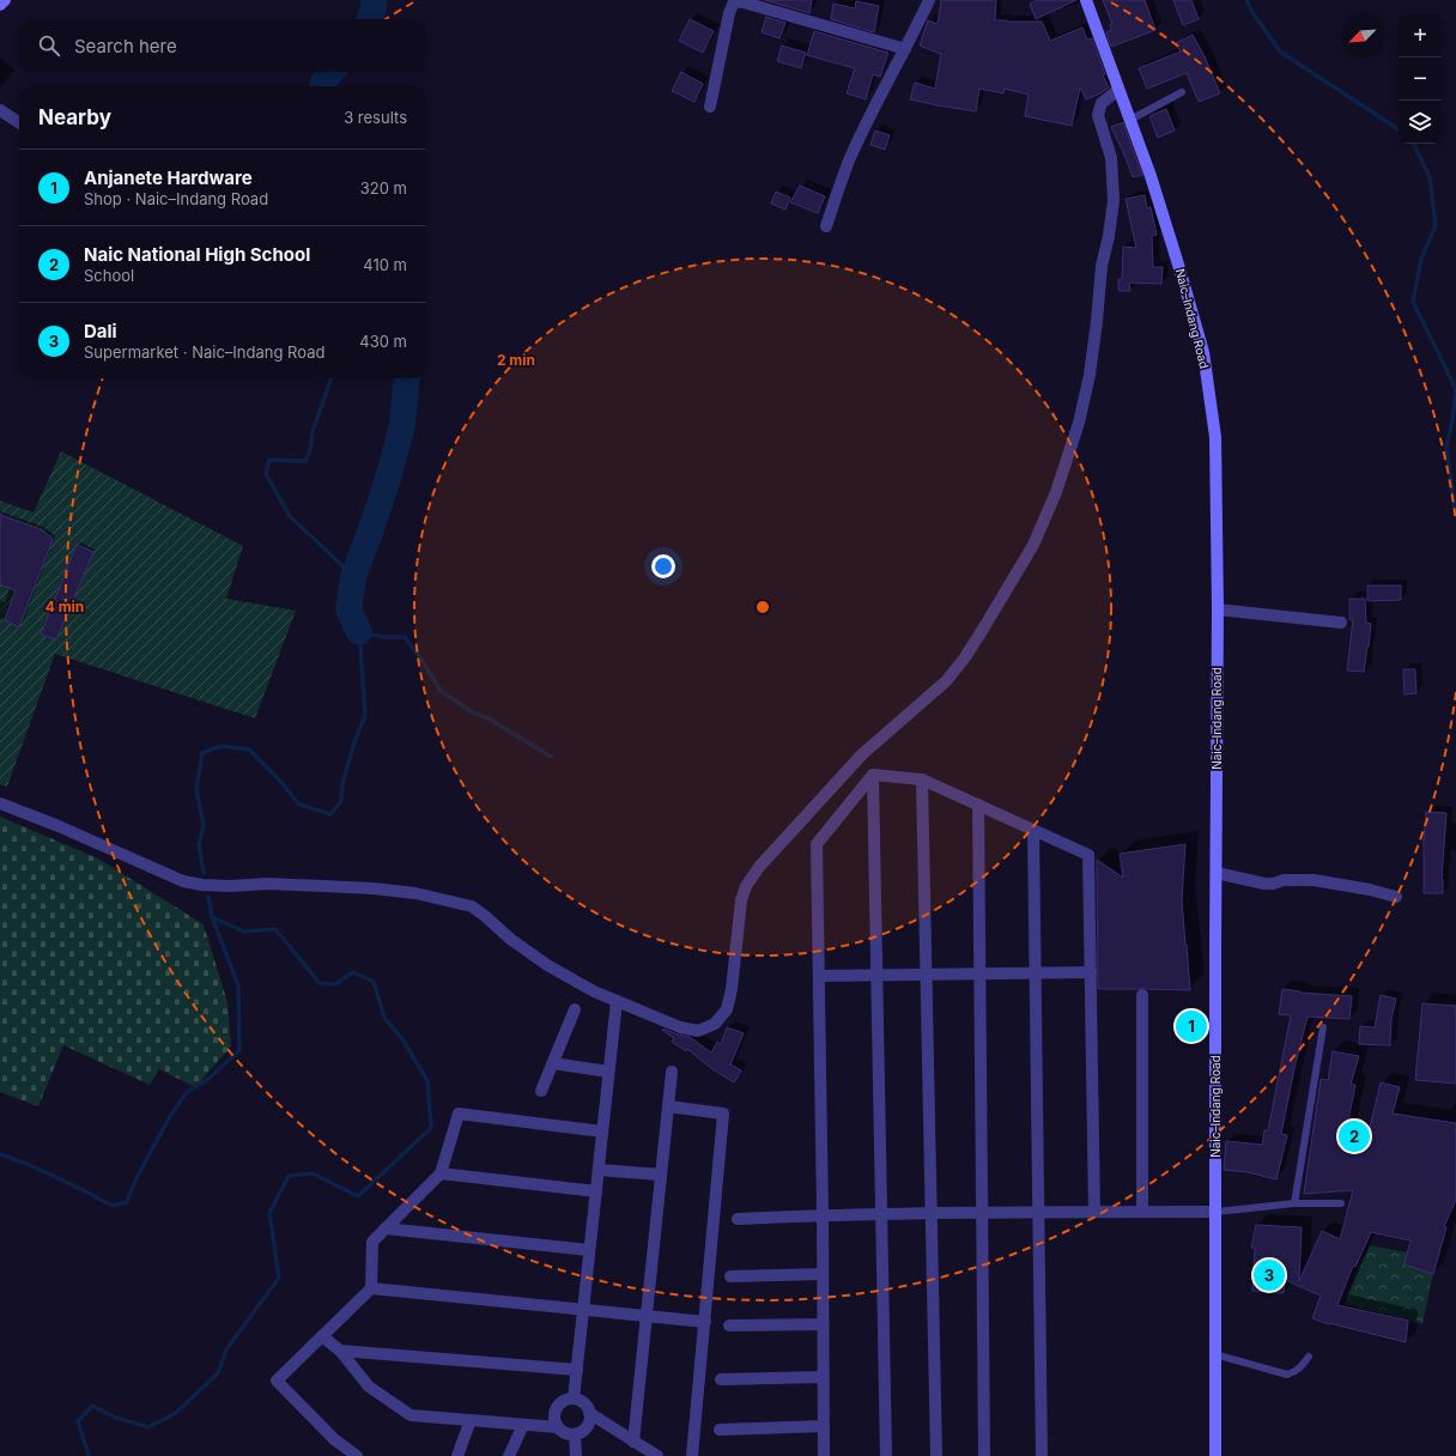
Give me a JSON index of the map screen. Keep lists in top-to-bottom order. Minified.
{"streets":{"main road":["Naic–Indang Road"]},"north":"bottom left","page":{"map_buttons":["+","−"],"search":"Search here","heading":["Nearby","3 results"],"list":[{"mark":"1","name":"Anjanete Hardware","note":"Shop · Naic–Indang Road","value":"320 m"},{"mark":"2","name":"Naic National High School","note":"School","value":"410 m"},{"mark":"3","name":"Dali","note":"Supermarket · Naic–Indang Road","value":"430 m"}],"pins":["1","2","3"]},"rings":["2 min","4 min"]}
